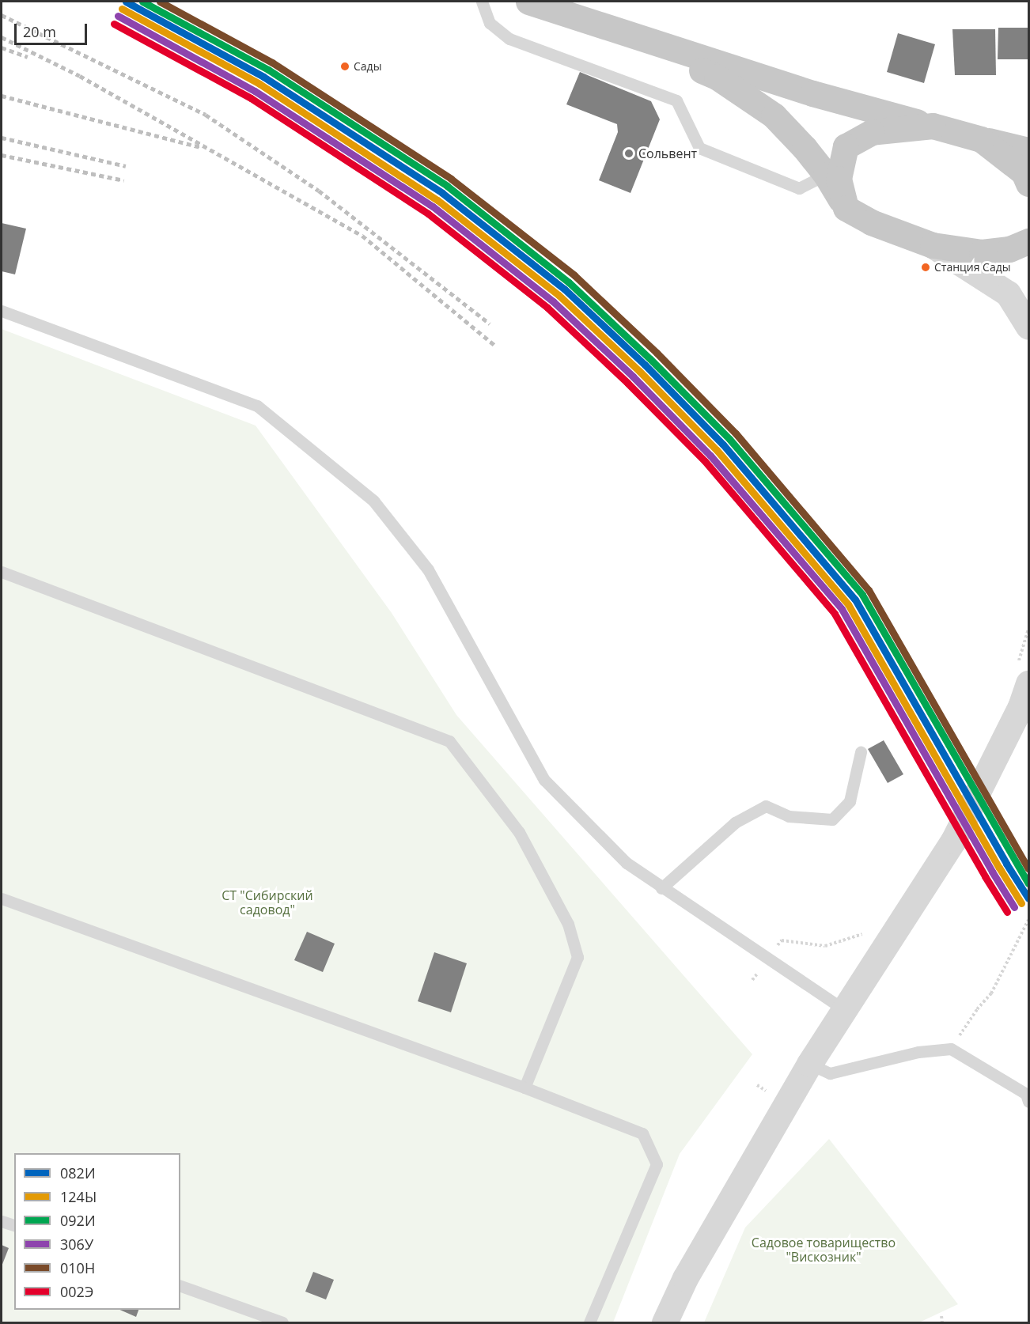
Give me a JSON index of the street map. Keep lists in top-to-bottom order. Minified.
{"parks":["СТ \"Сибирский садовод\"","Садовое товарищество \"Вискозник\""],"places":["Сады","Сольвент","Станция Сады"],"lines":["transit line 082И","transit line 092И","transit line 010Н","transit line 124Ы","transit line 306У","transit line 002Э"],"legend":["082И","124Ы","092И","306У","010Н","002Э"],"scale_bar":"20 m"}
